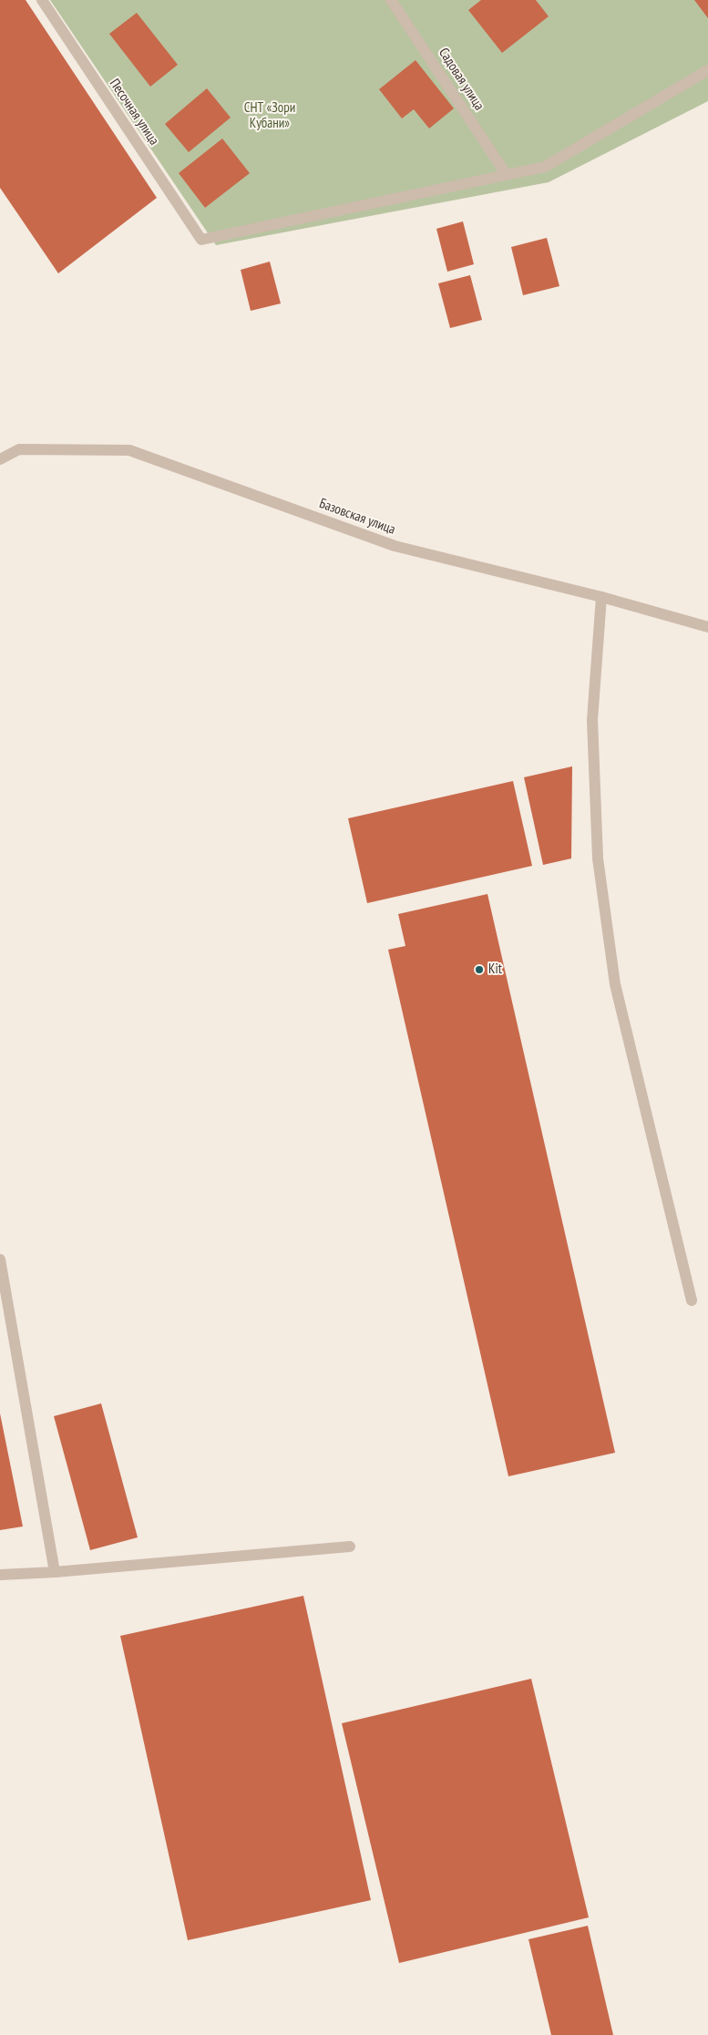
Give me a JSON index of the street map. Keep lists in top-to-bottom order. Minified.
{"streets":{"street":["Садовая улица","Песочная улица","Базовская улица"]},"crossings":[["Садовая улица","Песочная улица"]],"parks":["СНТ «Зори Кубани»"],"places":["Kit"]}
